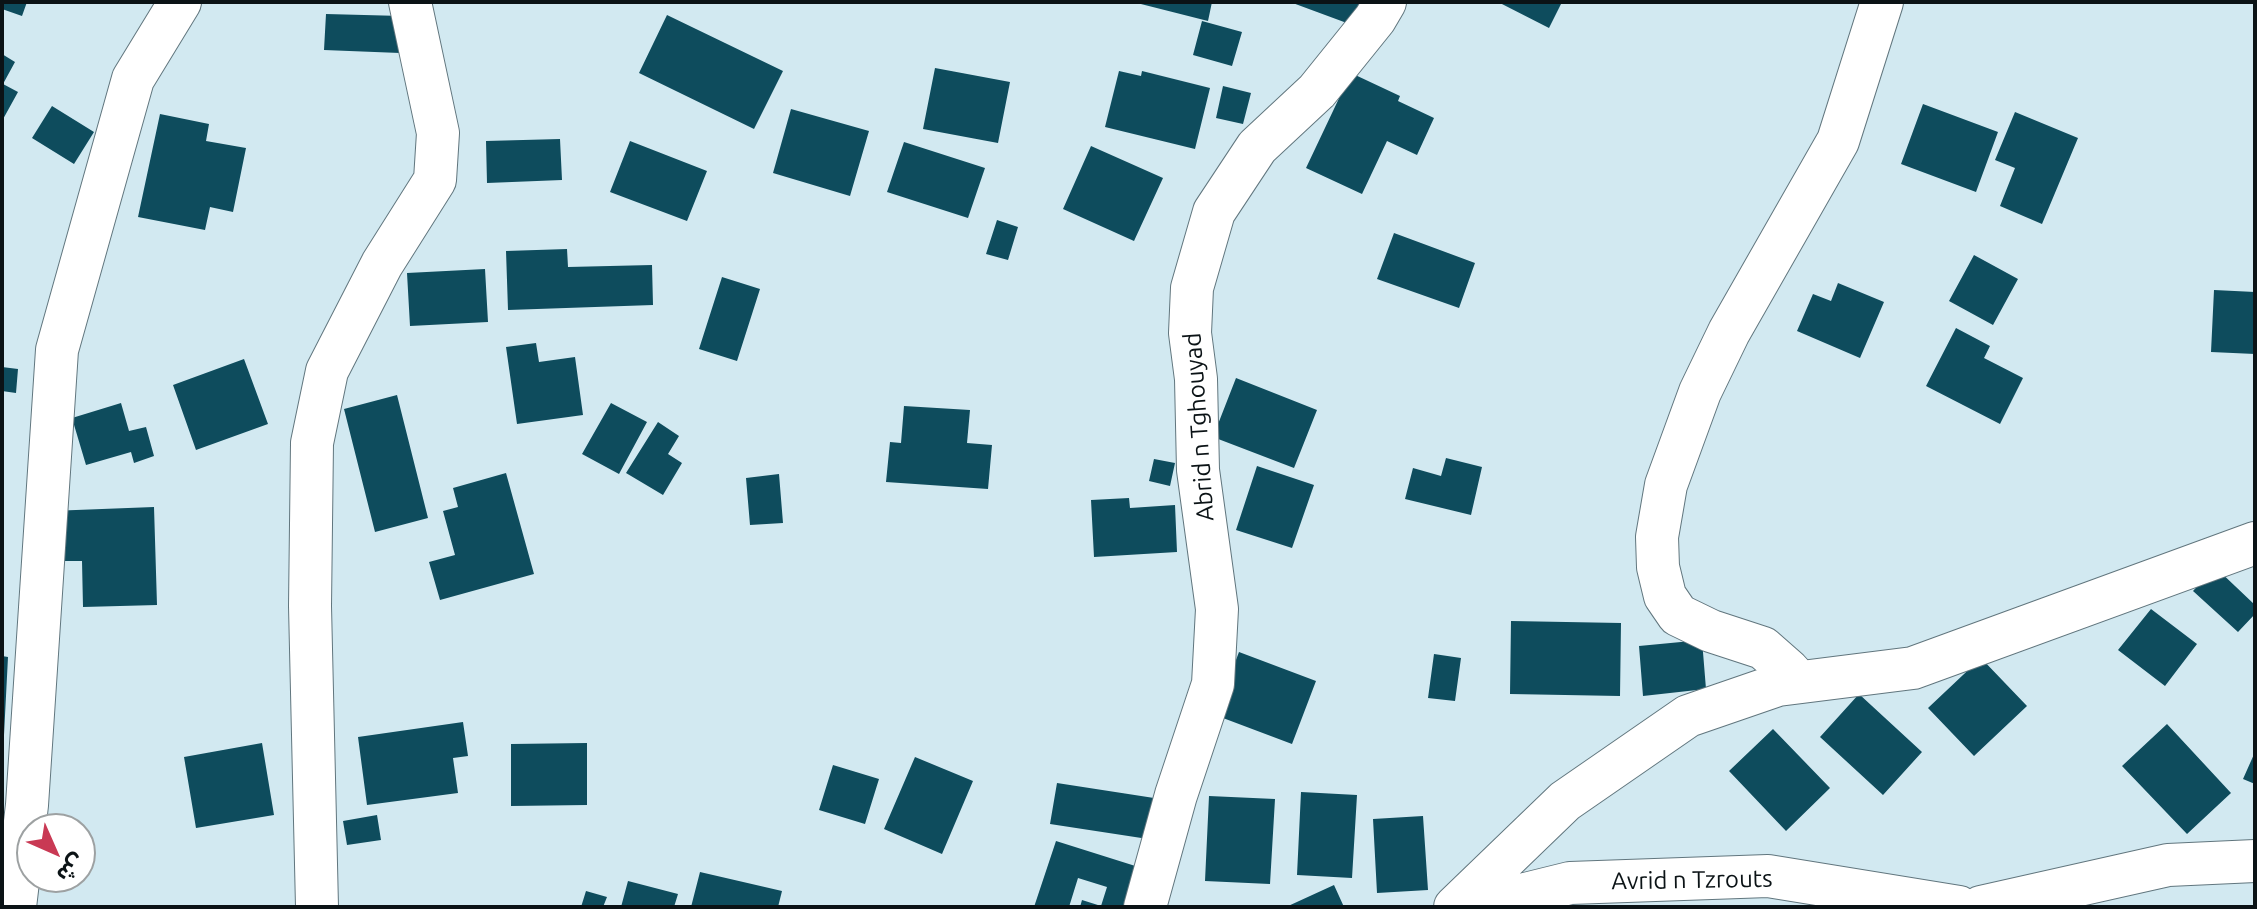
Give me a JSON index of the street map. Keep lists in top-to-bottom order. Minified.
{"streets":{"street":["Abrid n Tghouyad","Avrid n Tzrouts"]},"north":"bottom right"}
